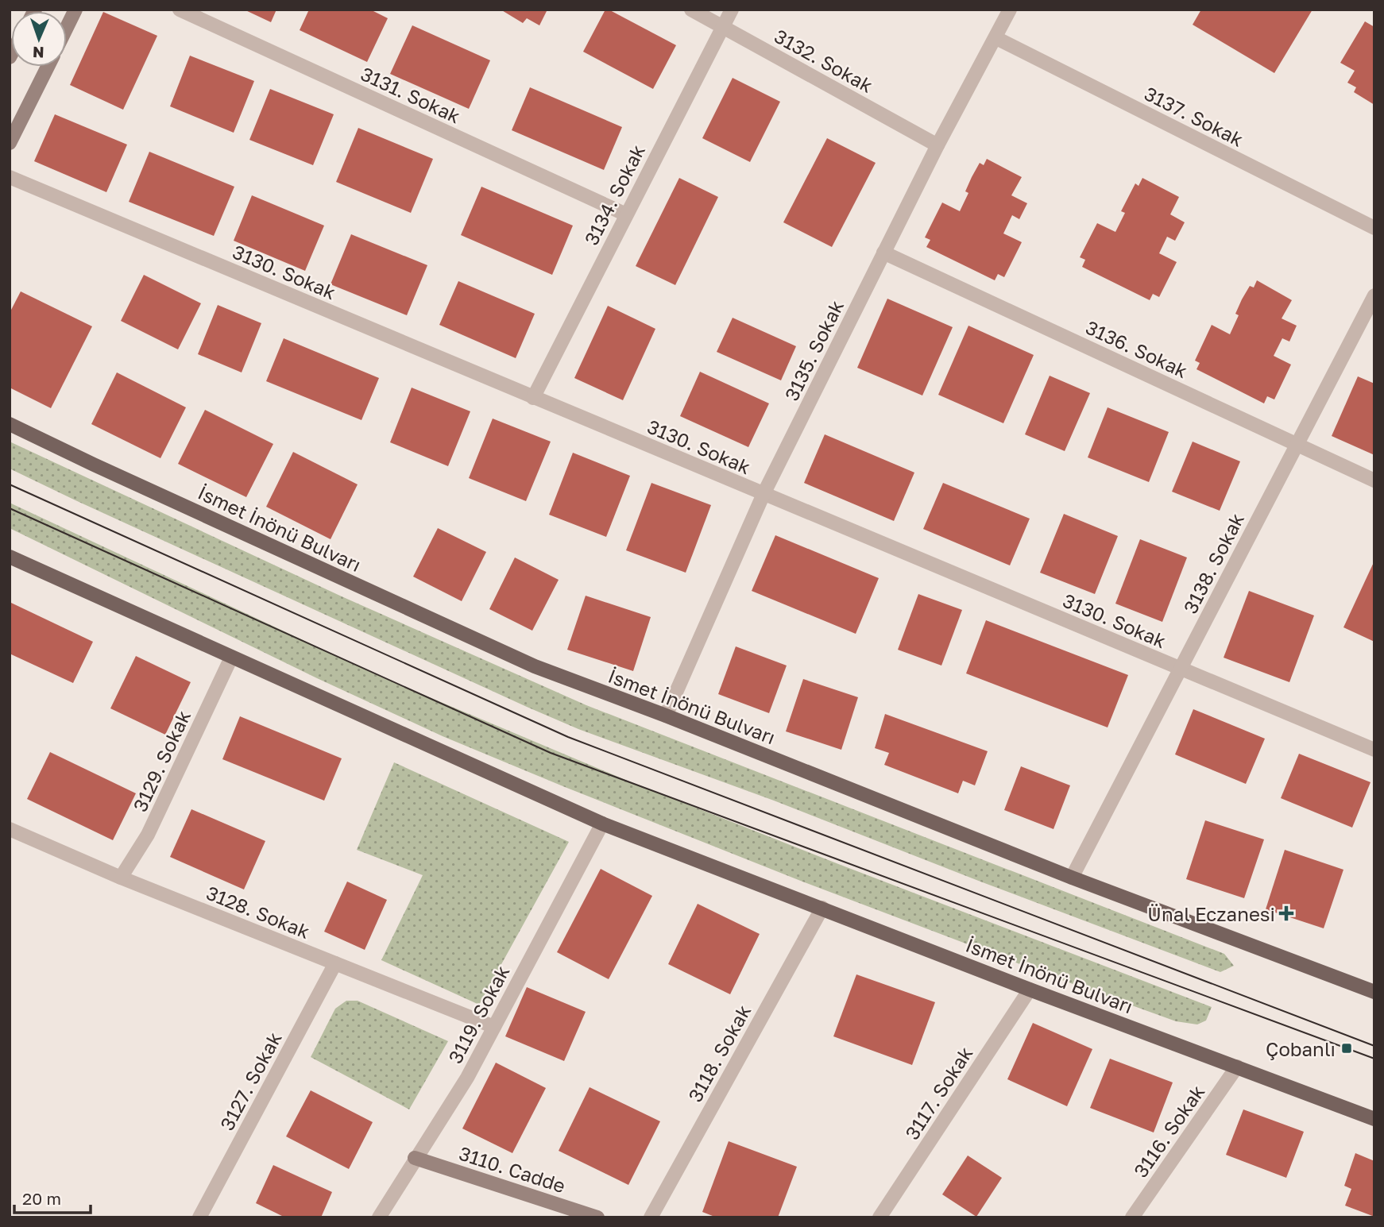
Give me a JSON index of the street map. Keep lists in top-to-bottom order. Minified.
{"streets":{"main road":["İsmet İnönü Bulvarı","3110. Cadde"],"street":["3132. Sokak","3131. Sokak","3137. Sokak","3134. Sokak","3130. Sokak","3136. Sokak","3135. Sokak","3138. Sokak","3129. Sokak","3128. Sokak","3119. Sokak","3118. Sokak","3127. Sokak","3117. Sokak","3116. Sokak"]},"crossings":[["3132. Sokak","3134. Sokak"],["3132. Sokak","3135. Sokak"],["3131. Sokak","3134. Sokak"],["3137. Sokak","3135. Sokak"],["3134. Sokak","3130. Sokak"],["3130. Sokak","3135. Sokak"],["3130. Sokak","3138. Sokak"],["3136. Sokak","3135. Sokak"],["3136. Sokak","3138. Sokak"],["3135. Sokak","İsmet İnönü Bulvarı"],["İsmet İnönü Bulvarı","3138. Sokak"],["İsmet İnönü Bulvarı","3129. Sokak"],["İsmet İnönü Bulvarı","3119. Sokak"],["İsmet İnönü Bulvarı","3118. Sokak"],["İsmet İnönü Bulvarı","3117. Sokak"],["İsmet İnönü Bulvarı","3116. Sokak"],["3129. Sokak","3128. Sokak"],["3128. Sokak","3119. Sokak"],["3128. Sokak","3127. Sokak"],["3119. Sokak","3110. Cadde"]],"places":{"health":["Ünal Eczanesi"],"transit":["Çobanlı"]},"scale_bar":"20 m","north":"bottom"}
